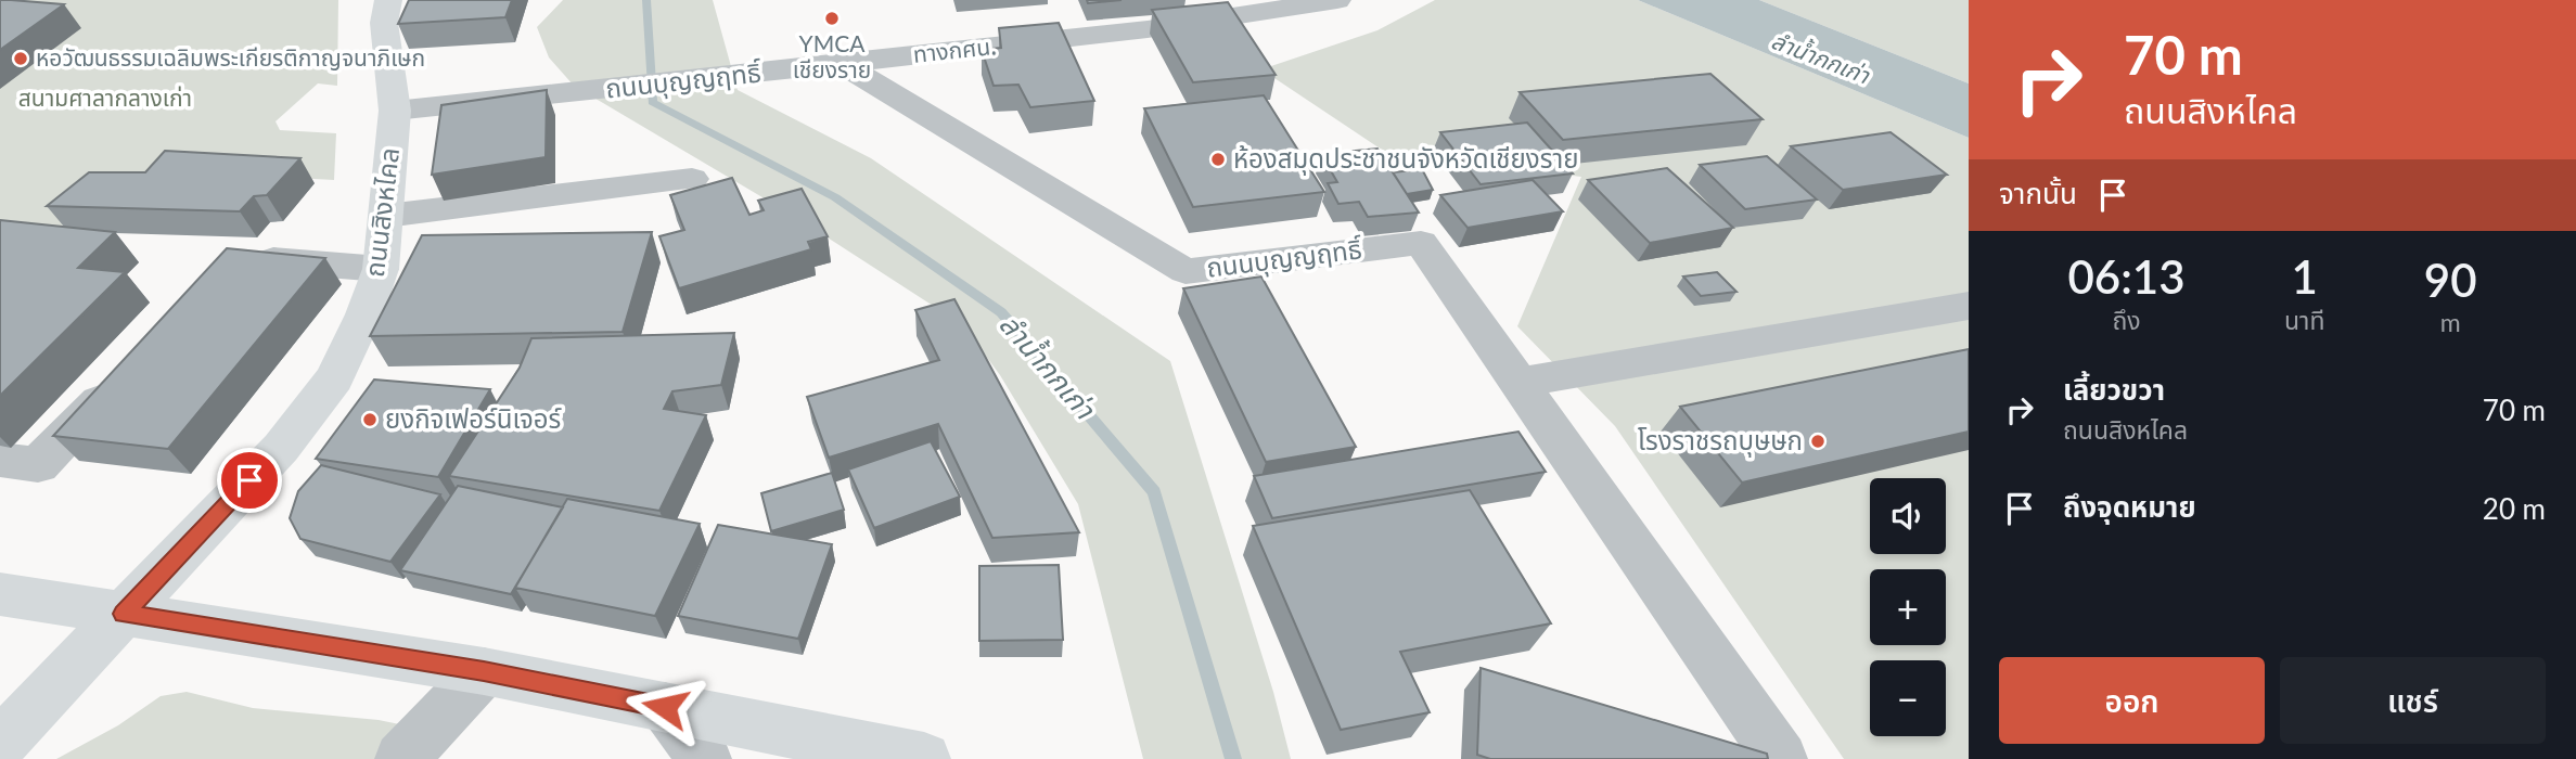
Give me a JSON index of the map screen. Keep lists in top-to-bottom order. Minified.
{"streets":{"main road":["ถนนสิงหไคล"],"street":["ทางกศน.","ถนนบุญญฤทธิ์"]},"crossings":[["ทางกศน.","ถนนบุญญฤทธิ์"],["ถนนบุญญฤทธิ์","ถนนสิงหไคล"]],"water":["ลำน้ำกกเก่า"],"parks":["สนามศาลากลางเก่า"],"places":["YMCA เชียงราย","หอวัฒนธรรมเฉลิมพระเกียรติกาญจนาภิเษก","ห้องสมุดประชาชนจังหวัดเชียงราย","ยงกิจเฟอร์นิเจอร์","โรงราชรถบุษษก"],"page":{"turn":["70 m","ถนนสิงหไคล"],"then":"จากนั้น","eta":["06:13","ถึง","1","นาที","90","m"],"list":[{"name":"เลี้ยวขวา","note":"ถนนสิงหไคล","value":"70 m"},{"name":"ถึงจุดหมาย","value":"20 m"}],"map_buttons":["+","−"],"buttons":["ออก","แชร์"]}}
